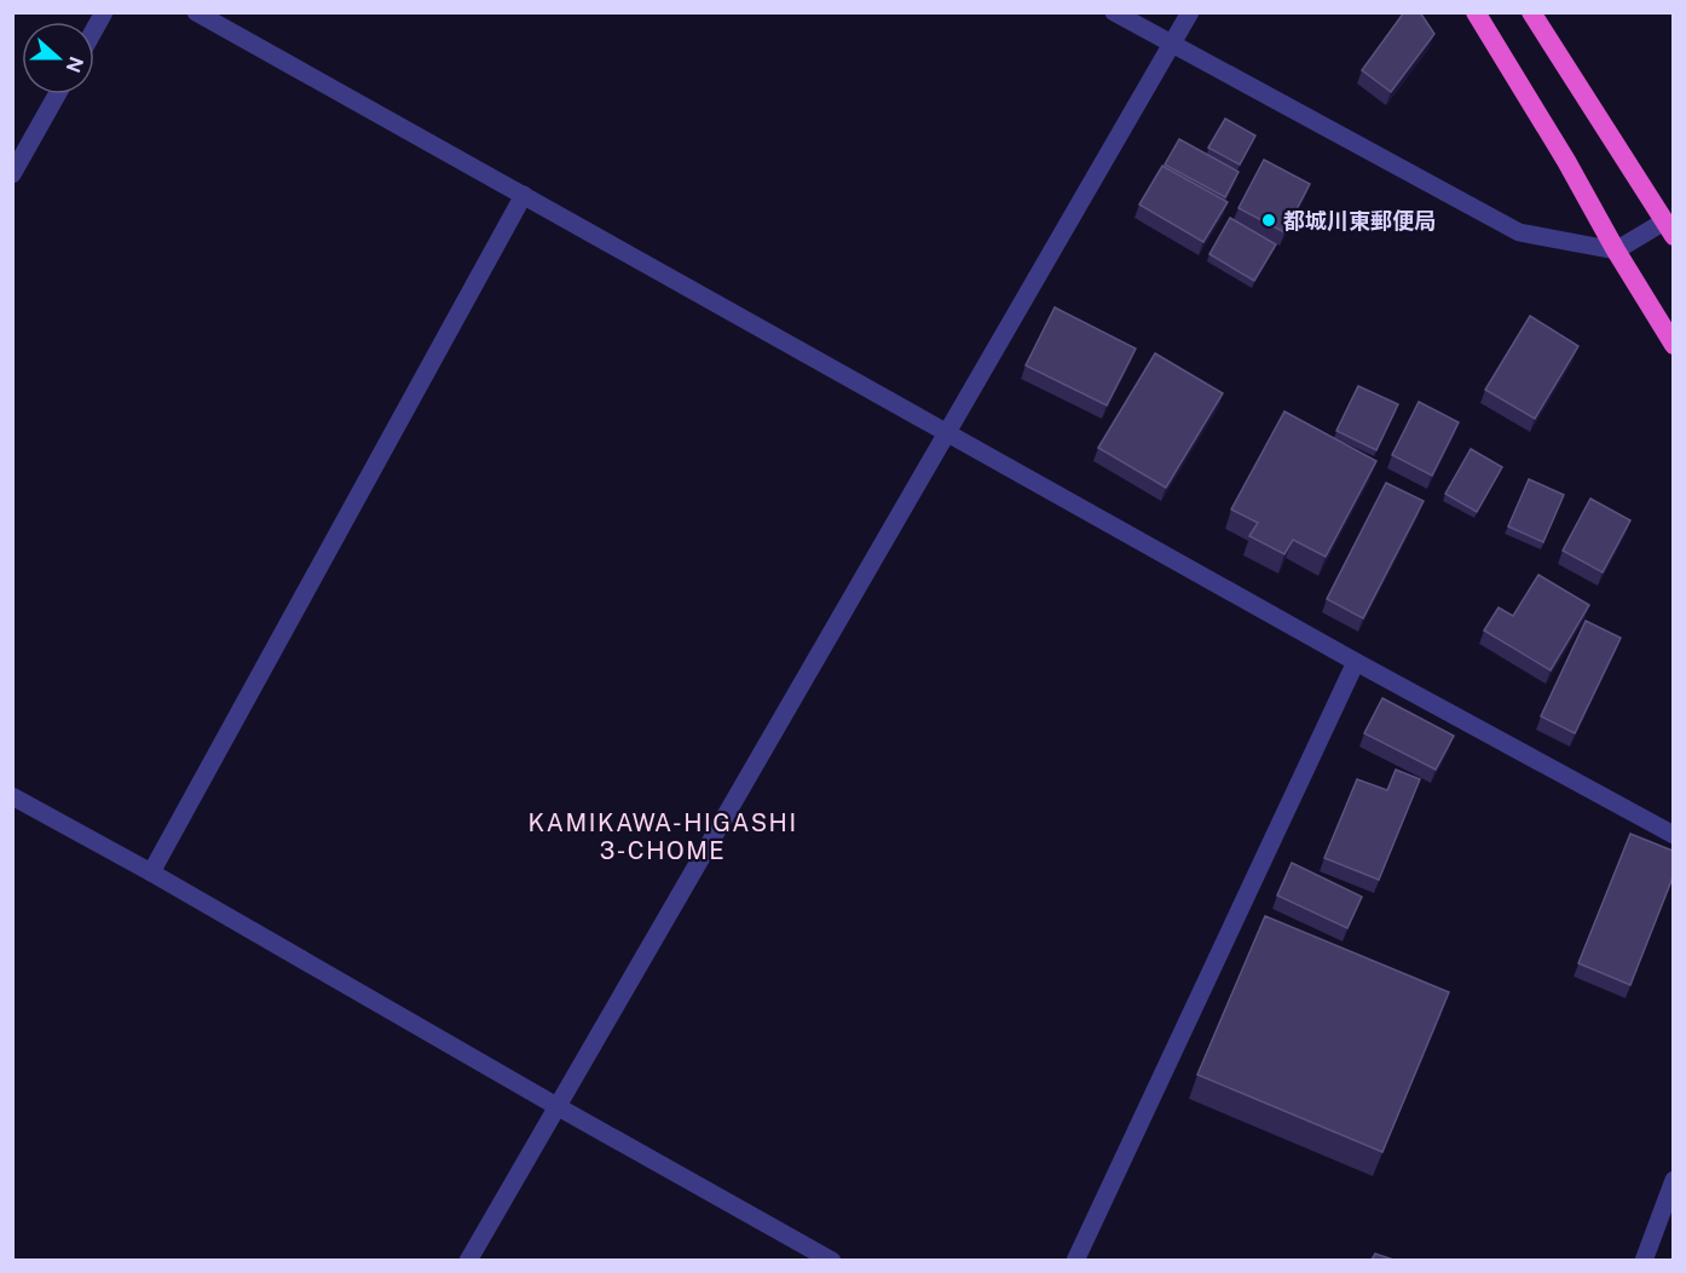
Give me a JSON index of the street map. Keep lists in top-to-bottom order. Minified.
{"districts":["KAMIKAWA-HIGASHI 3-CHOME"],"places":["都城川東郵便局"],"north":"right"}
